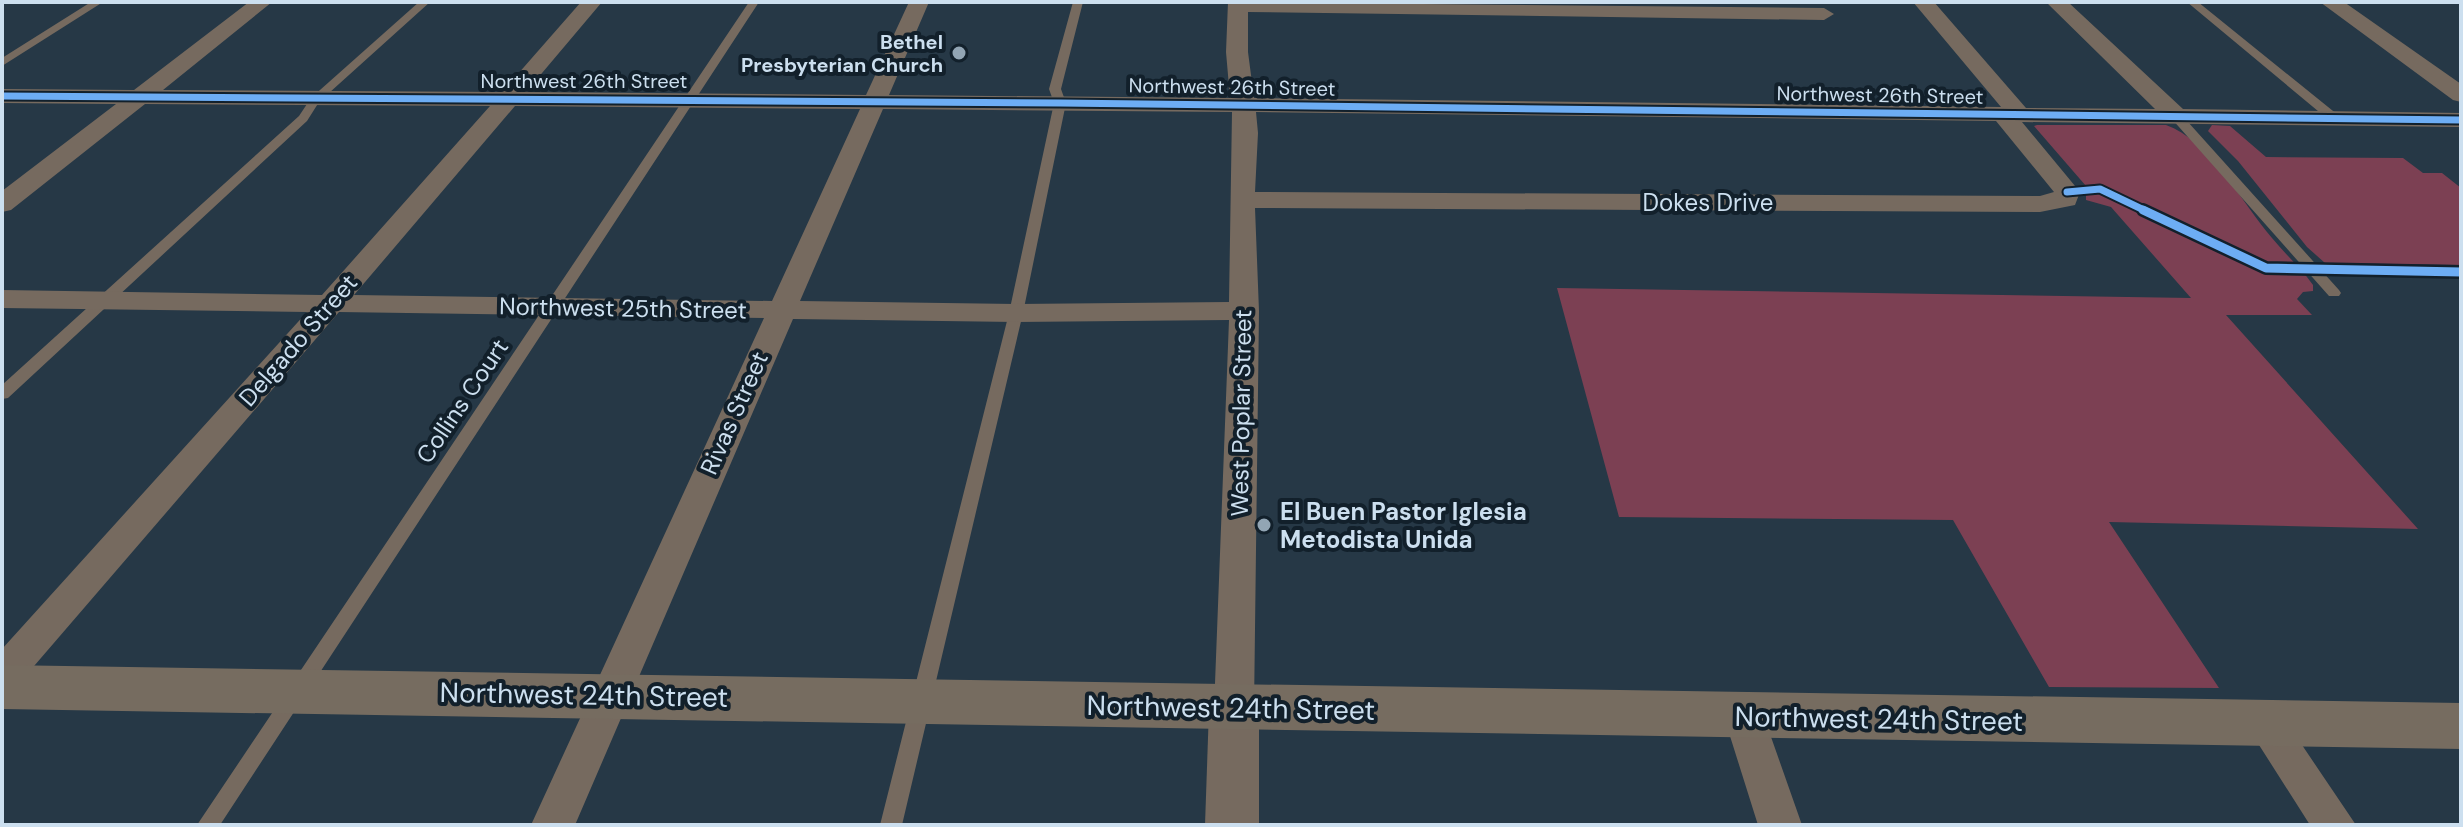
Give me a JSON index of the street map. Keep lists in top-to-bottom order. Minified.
{"streets":{"main road":["Northwest 24th Street"],"street":["Northwest 26th Street","Dokes Drive","Northwest 25th Street","Delgado Street","Rivas Street","West Poplar Street"],"lane":["Collins Court"]},"crossings":[["Northwest 26th Street","Dokes Drive"],["Northwest 26th Street","Delgado Street"],["Northwest 26th Street","Collins Court"],["Northwest 26th Street","Rivas Street"],["Northwest 26th Street","West Poplar Street"],["Dokes Drive","West Poplar Street"],["Northwest 25th Street","Delgado Street"],["Northwest 25th Street","Collins Court"],["Northwest 25th Street","Rivas Street"],["Northwest 25th Street","West Poplar Street"],["Collins Court","Northwest 24th Street"],["Rivas Street","Northwest 24th Street"],["West Poplar Street","Northwest 24th Street"]],"places":["Bethel Presbyterian Church","El Buen Pastor Iglesia Metodista Unida"]}
